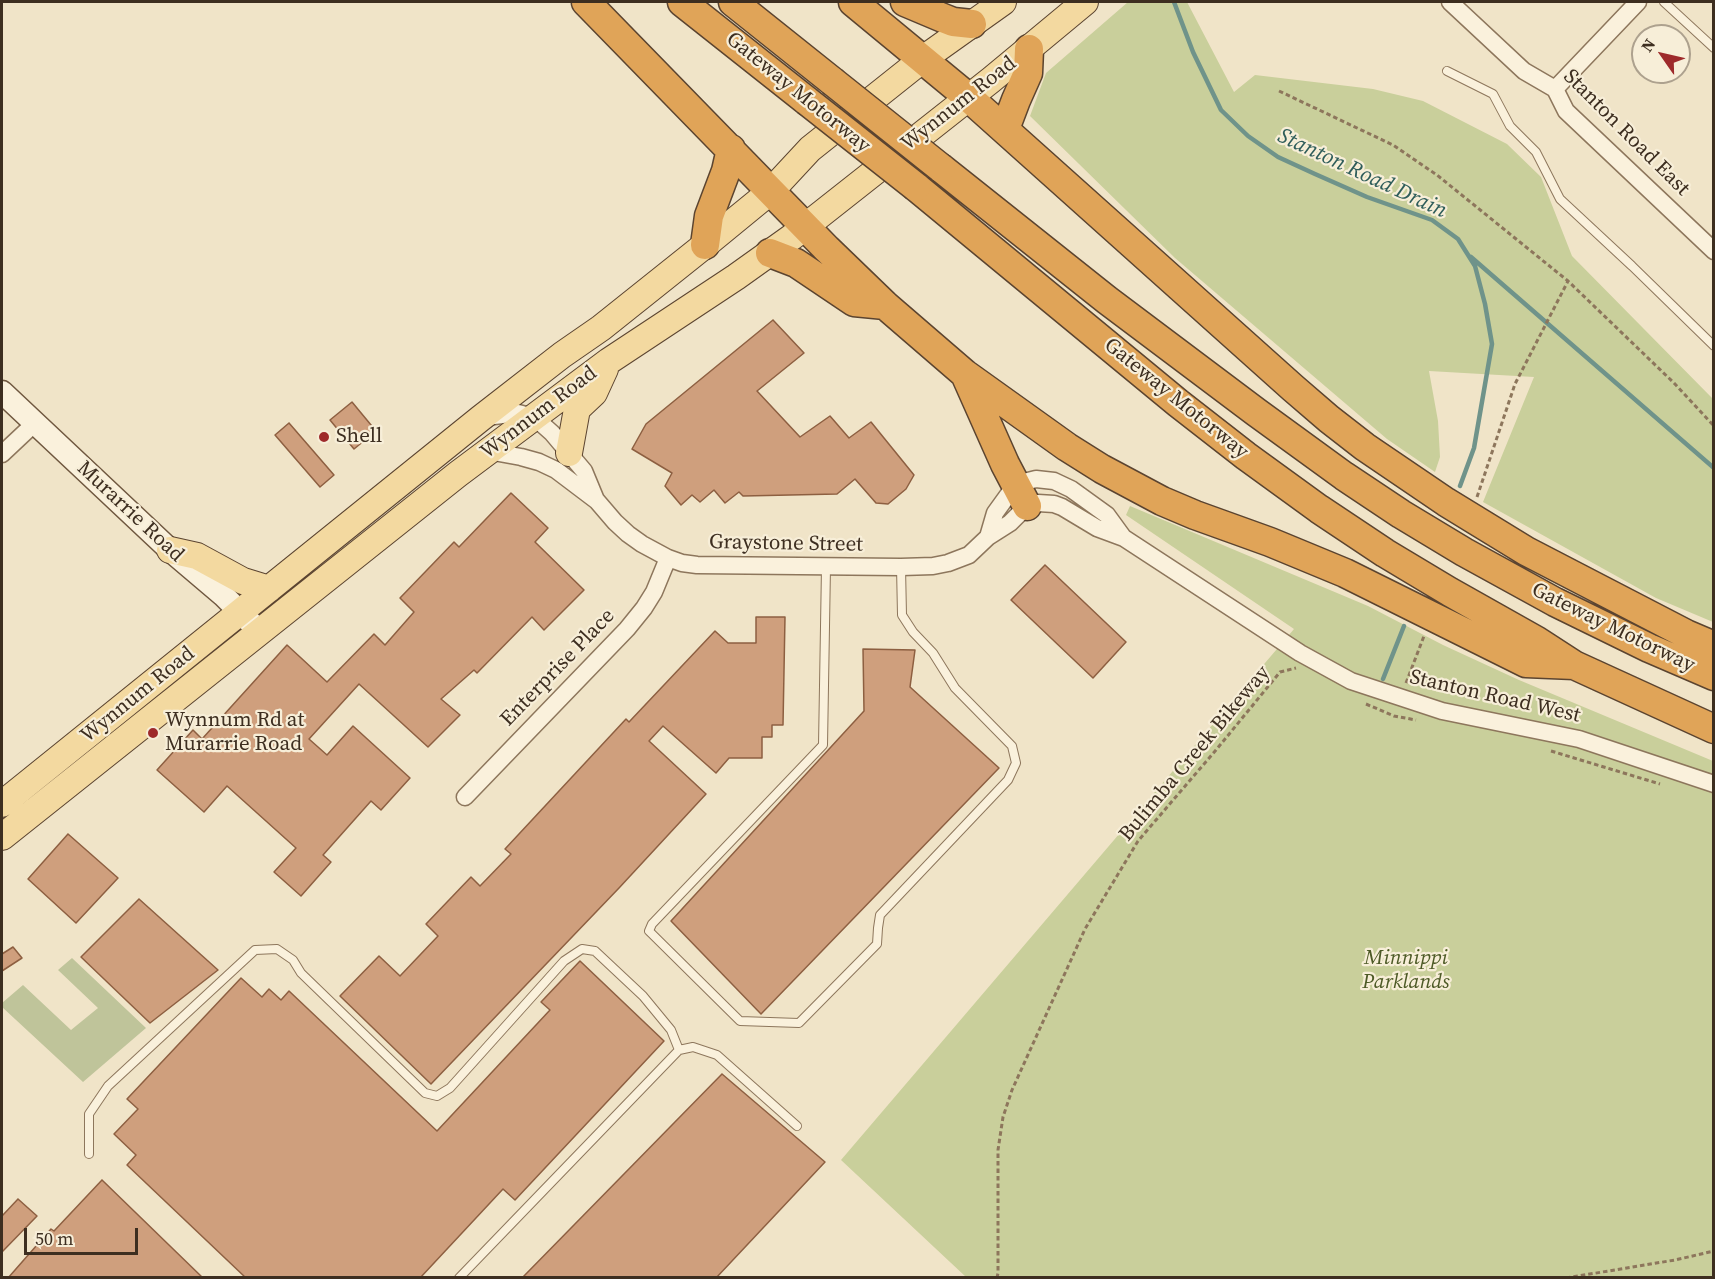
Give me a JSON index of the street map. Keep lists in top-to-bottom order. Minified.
{"streets":{"highway":["Gateway Motorway"],"main road":["Wynnum Road"],"street":["Stanton Road East","Murarrie Road","Graystone Street","Enterprise Place","Stanton Road West"],"path":["Bulimba Creek Bikeway"]},"crossings":[["Wynnum Road","Murarrie Road"],["Wynnum Road","Graystone Street"],["Graystone Street","Enterprise Place"],["Graystone Street","Stanton Road West"]],"water":["Stanton Road Drain"],"parks":["Minnippi Parklands"],"places":["Shell","Wynnum Rd at Murarrie Road"],"scale_bar":"50 m","north":"top left"}
